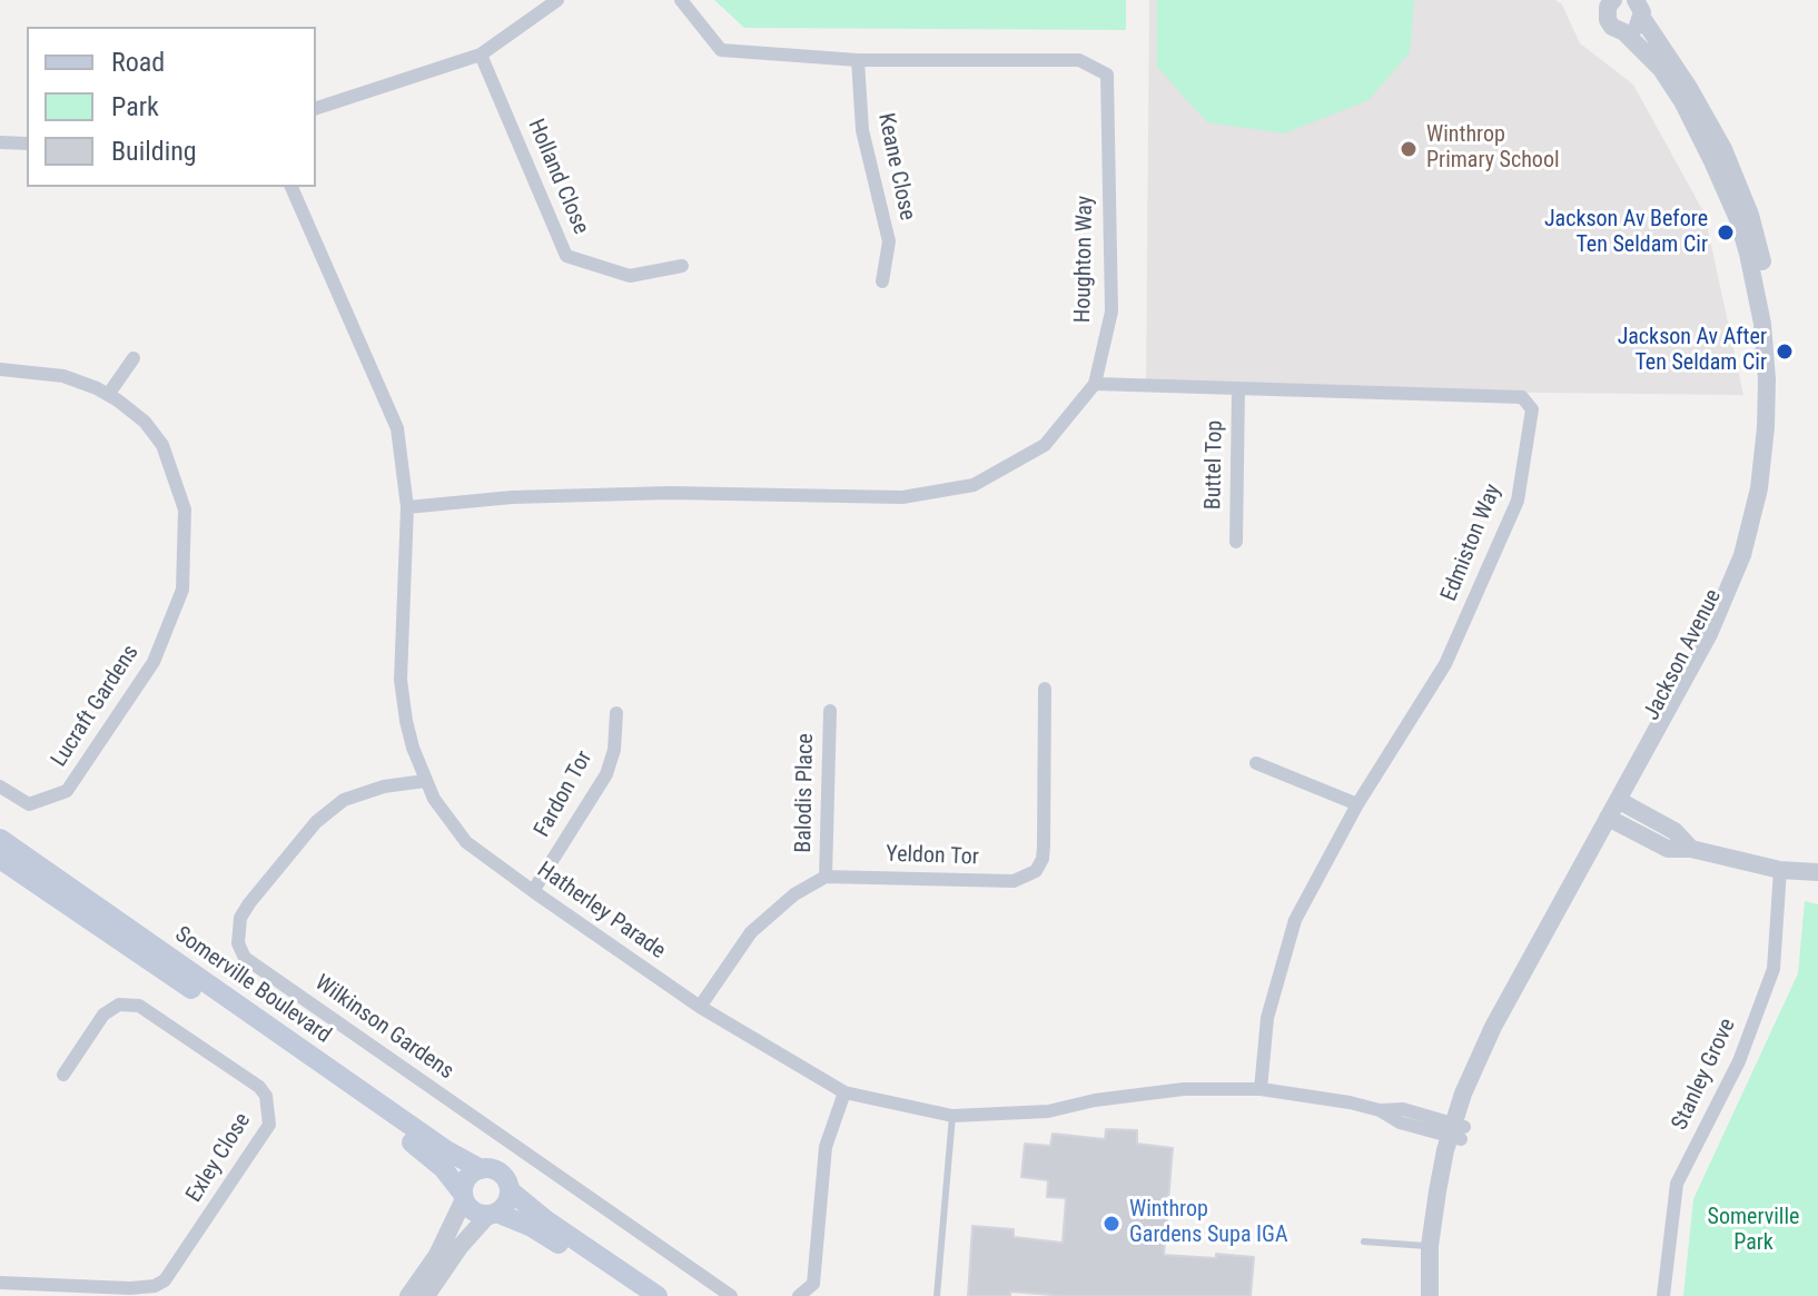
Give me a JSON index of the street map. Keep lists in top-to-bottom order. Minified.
{"streets":{"main road":["Somerville Boulevard"],"street":["Keane Close","Holland Close","Houghton Way","Buttel Top","Edmiston Way","Jackson Avenue","Lucraft Gardens","Balodis Place","Fardon Tor","Yeldon Tor","Hatherley Parade","Wilkinson Gardens","Stanley Grove","Exley Close"]},"crossings":[["Keane Close","Houghton Way"],["Houghton Way","Edmiston Way"],["Houghton Way","Hatherley Parade"],["Buttel Top","Edmiston Way"],["Edmiston Way","Hatherley Parade"],["Jackson Avenue","Hatherley Parade"],["Balodis Place","Yeldon Tor"],["Fardon Tor","Hatherley Parade"],["Hatherley Parade","Wilkinson Gardens"]],"parks":["Somerville Park"],"places":["Winthrop Primary School","Jackson Av Before Ten Seldam Cir","Jackson Av After Ten Seldam Cir","Winthrop Gardens Supa IGA"],"legend":["Road","Park","Building"]}
